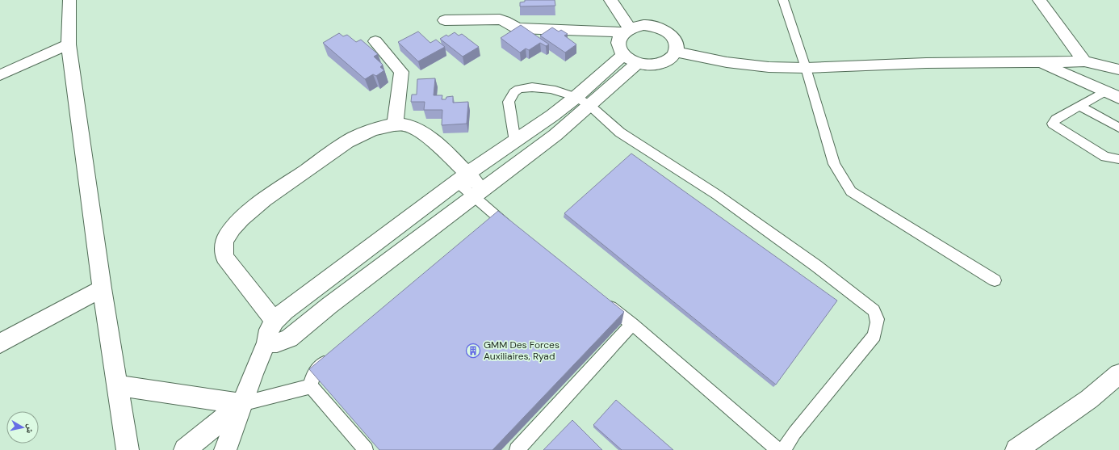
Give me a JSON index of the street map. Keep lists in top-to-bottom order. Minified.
{"places":{"building":["GMM Des Forces Auxiliaires, Ryad"]},"north":"right"}
